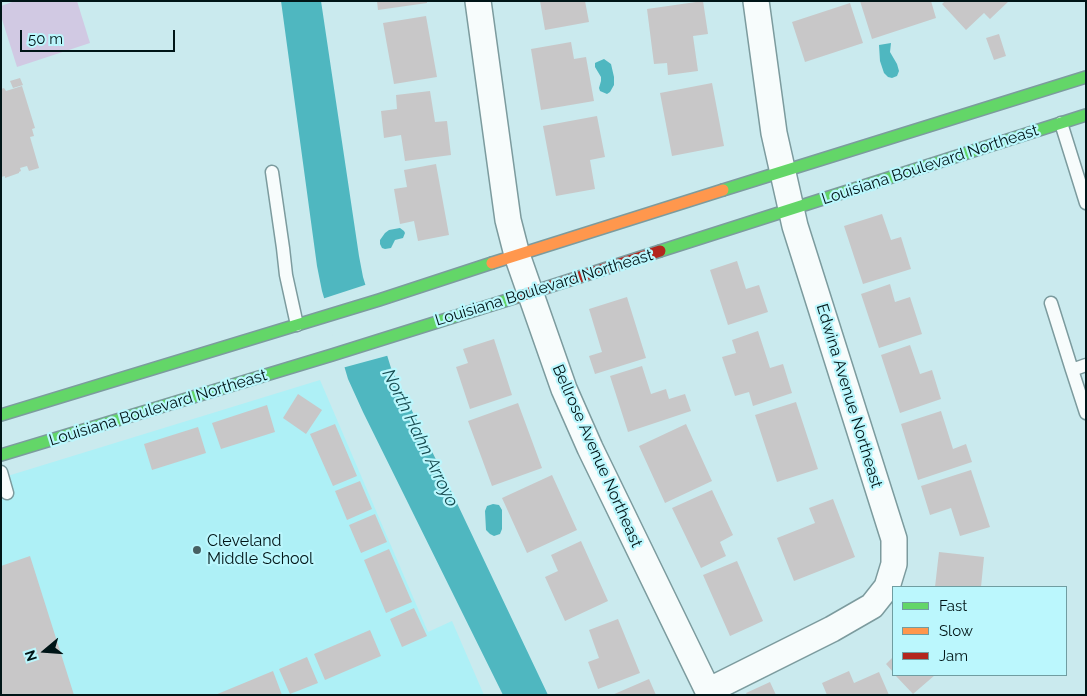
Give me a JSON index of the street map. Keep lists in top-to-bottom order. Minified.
{"streets":{"main road":["Louisiana Boulevard Northeast"],"street":["Edwina Avenue Northeast","Bellrose Avenue Northeast"]},"crossings":[["Louisiana Boulevard Northeast","Edwina Avenue Northeast"],["Louisiana Boulevard Northeast","Bellrose Avenue Northeast"],["Edwina Avenue Northeast","Bellrose Avenue Northeast"]],"water":["North Hahn Arroyo"],"places":["Cleveland Middle School"],"legend":["Fast","Slow","Jam"],"scale_bar":"50 m","north":"left"}
